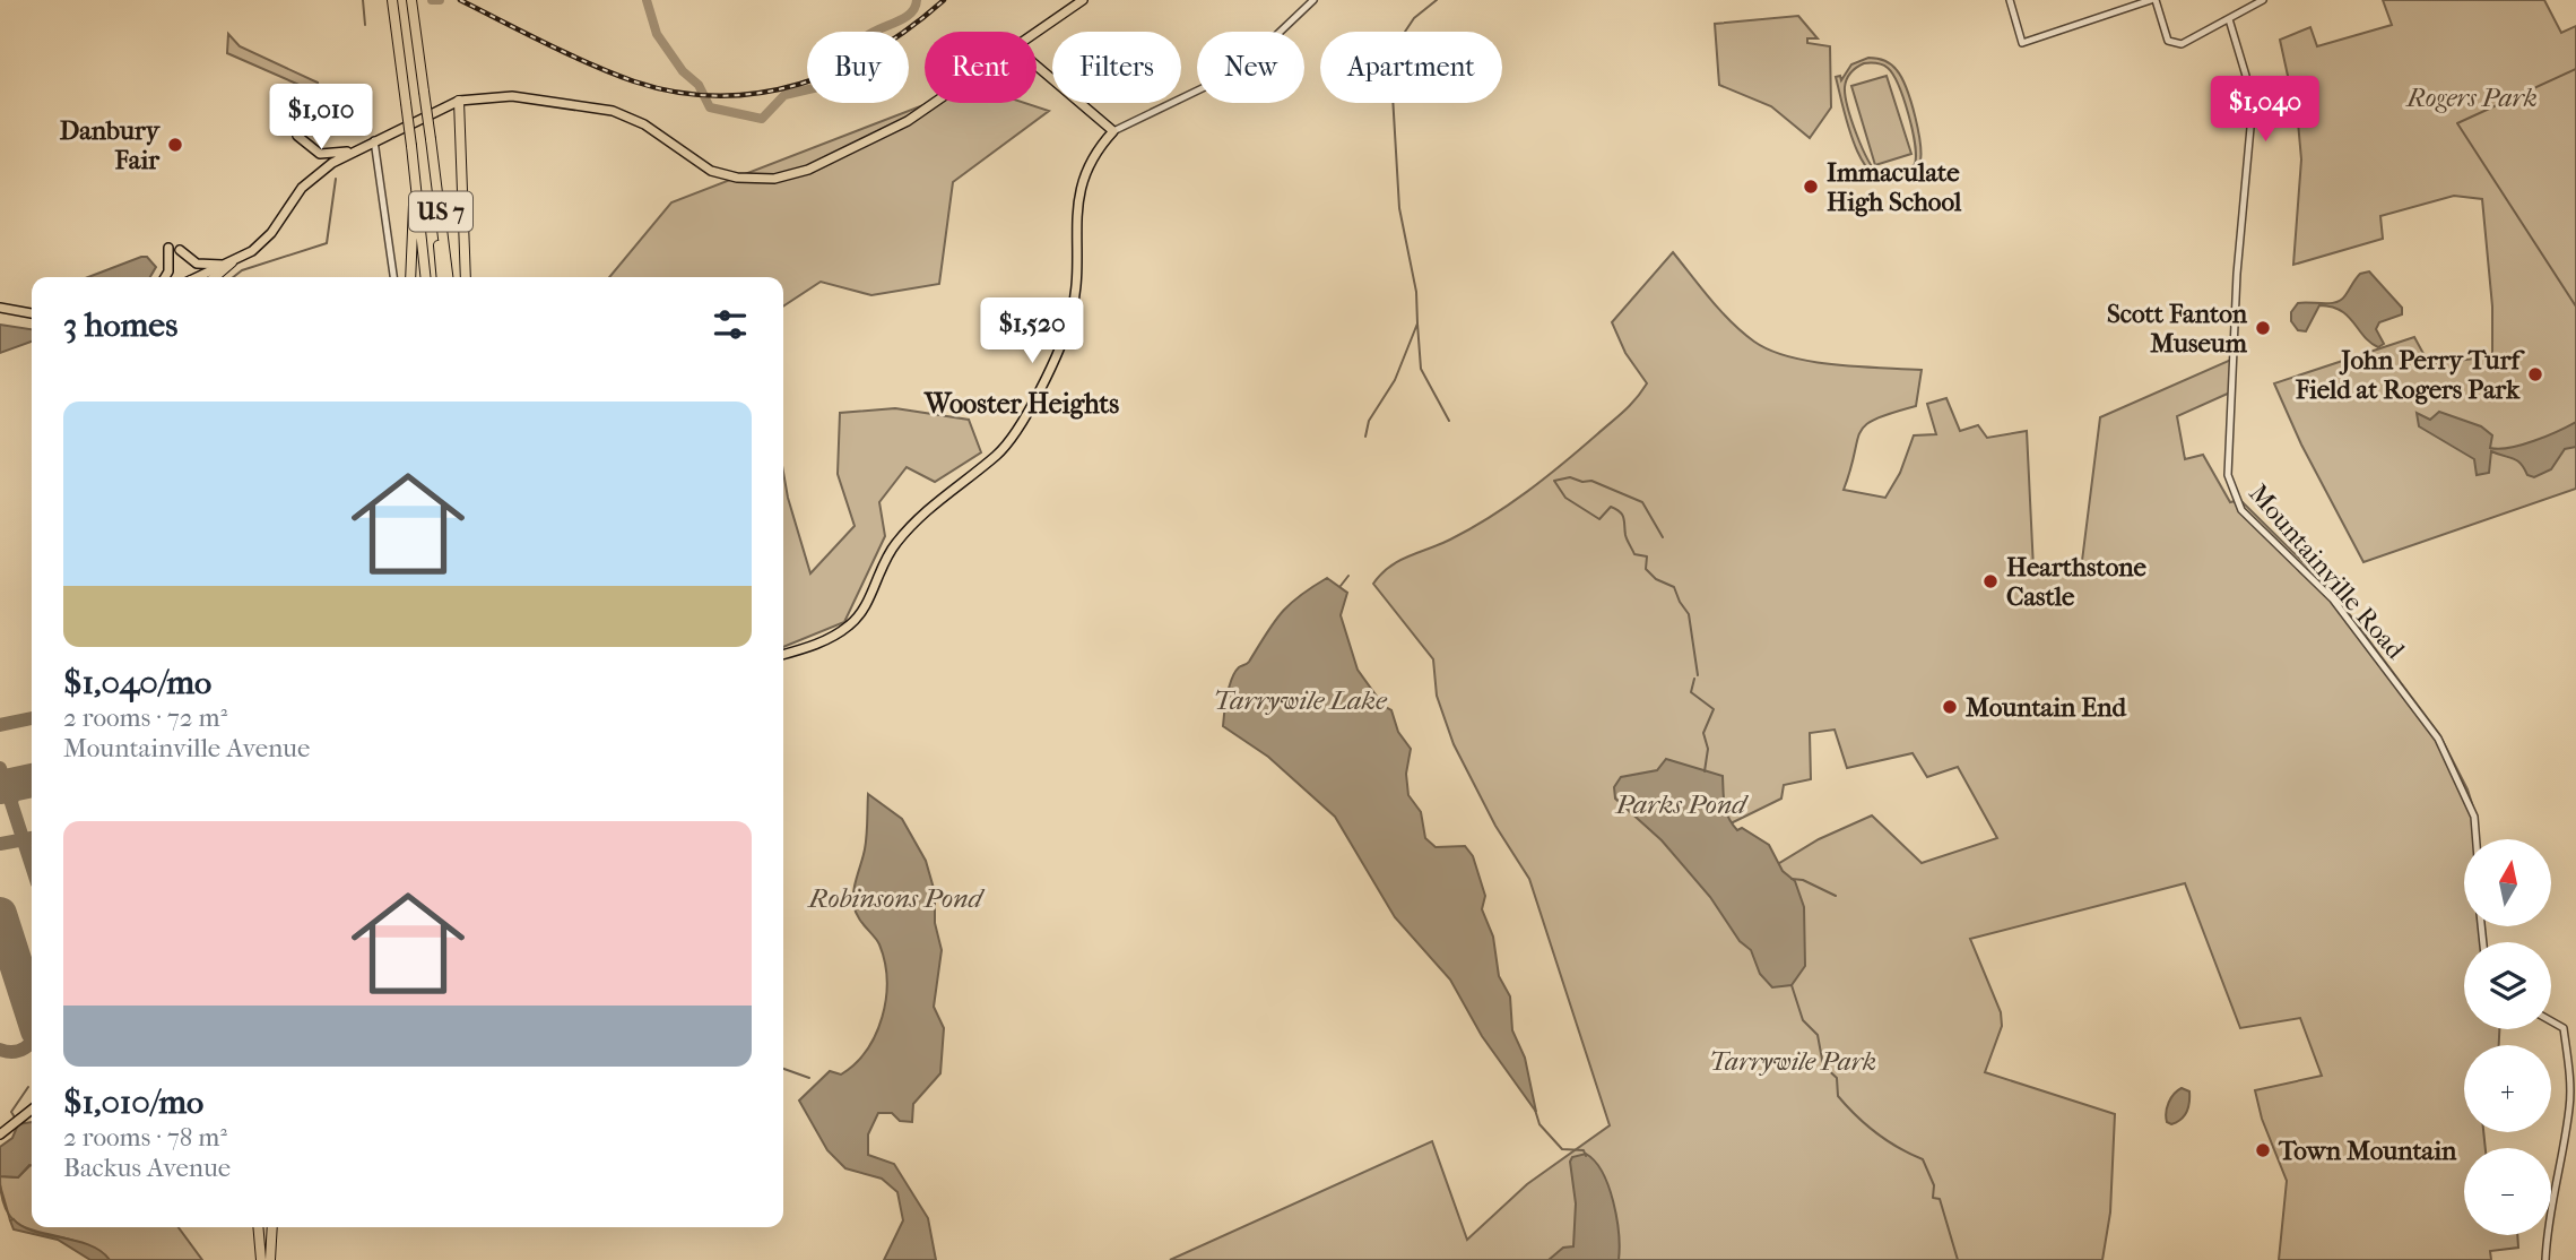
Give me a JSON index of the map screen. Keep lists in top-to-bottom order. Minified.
{"streets":{"highway":["US 7"],"street":["Mountainville Road"]},"districts":["Wooster Heights"],"water":["Tarrywile Lake","Parks Pond","Robinsons Pond"],"parks":["Rogers Park","Tarrywile Park"],"places":["Danbury Fair","Immaculate High School","Scott Fanton Museum","John Perry Turf Field at Rogers Park","Hearthstone Castle","Mountain End","Town Mountain"],"north":"top","page":{"chip":["Buy","Rent","Filters","New","Apartment"],"price":["$1,040","$1,010","$1,520"],"heading":"3 homes","list":[{"name":"$1,040/mo","note":"2 rooms · 72 m² · Mountainville Avenue"},{"name":"$1,010/mo","note":"2 rooms · 78 m² · Backus Avenue"}],"map_buttons":["+","−"]}}
